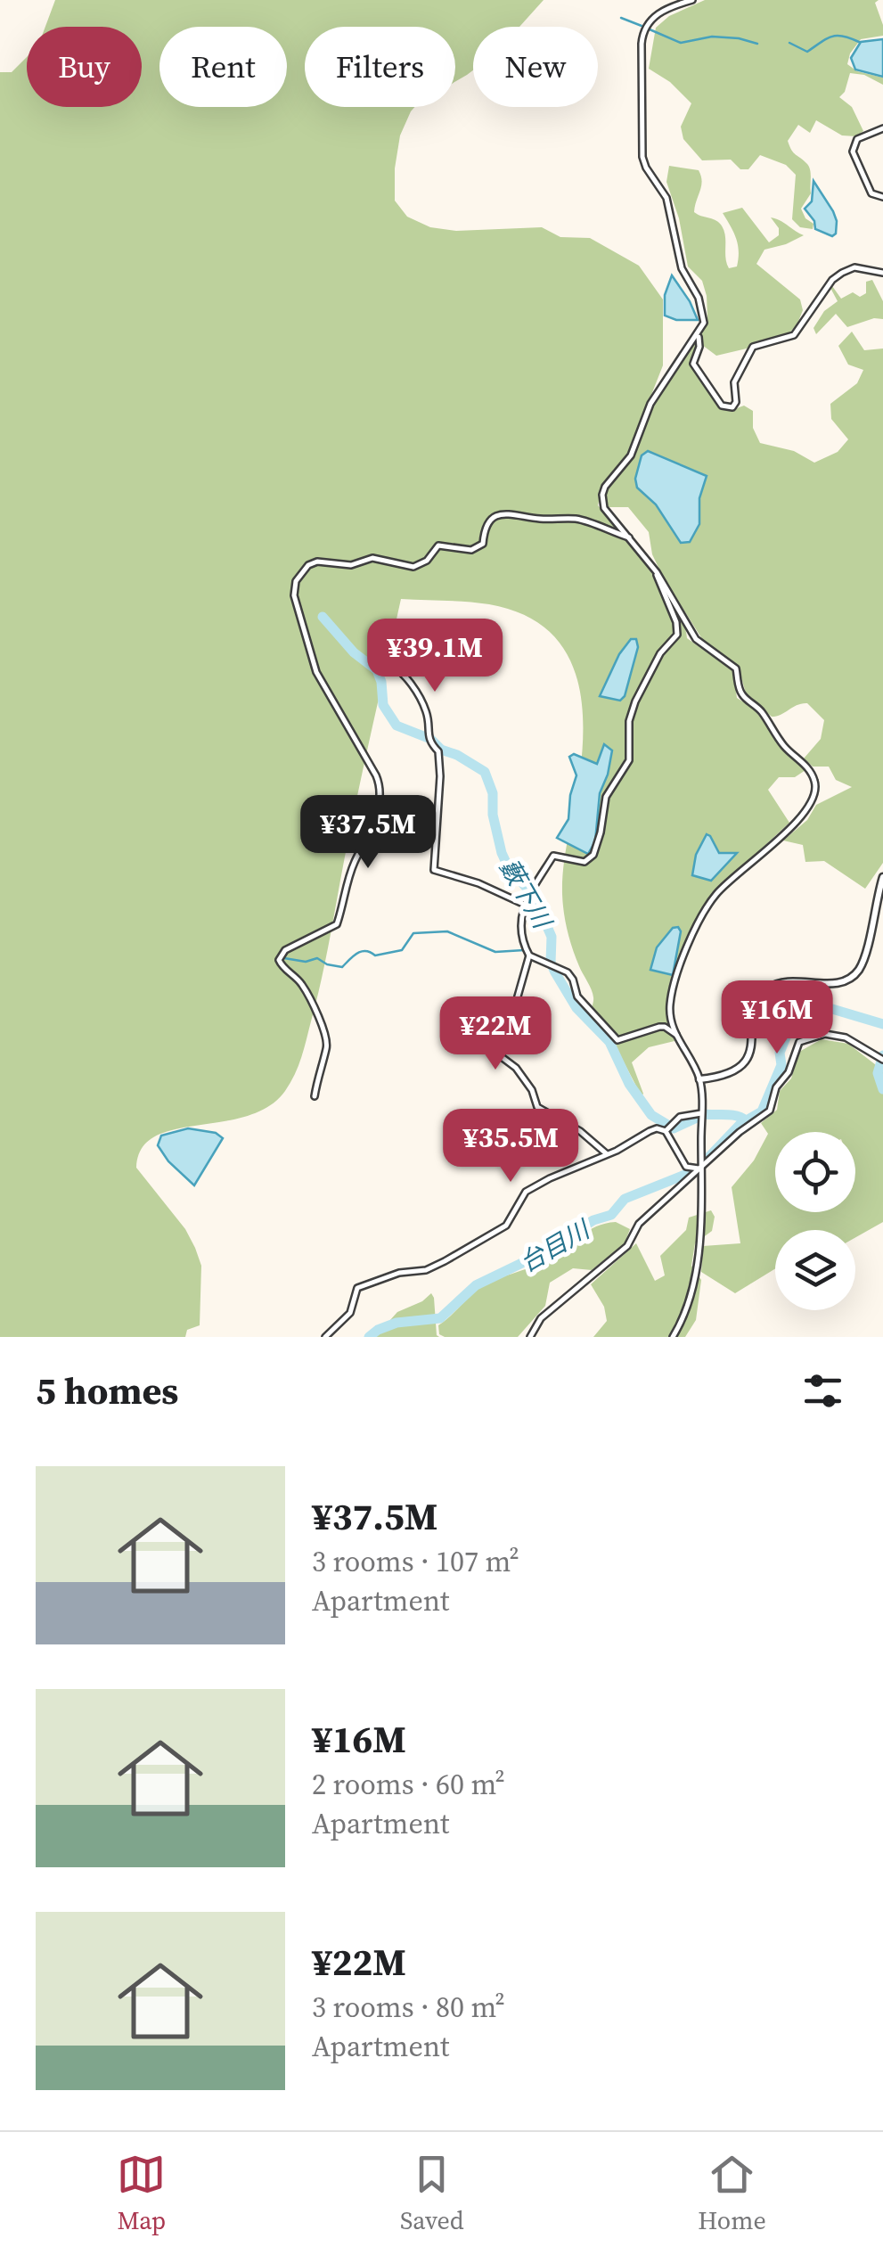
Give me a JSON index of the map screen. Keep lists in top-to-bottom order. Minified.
{"water":["藪下川","台目川"],"page":{"chip":["Buy","Rent","Filters","New"],"price":["¥39.1M","¥37.5M","¥16M","¥22M","¥35.5M"],"heading":"5 homes","list":[{"name":"¥37.5M","note":"3 rooms · 107 m² · Apartment"},{"name":"¥16M","note":"2 rooms · 60 m² · Apartment"},{"name":"¥22M","note":"3 rooms · 80 m² · Apartment"}],"tabs":["Map","Saved","Home"]}}
